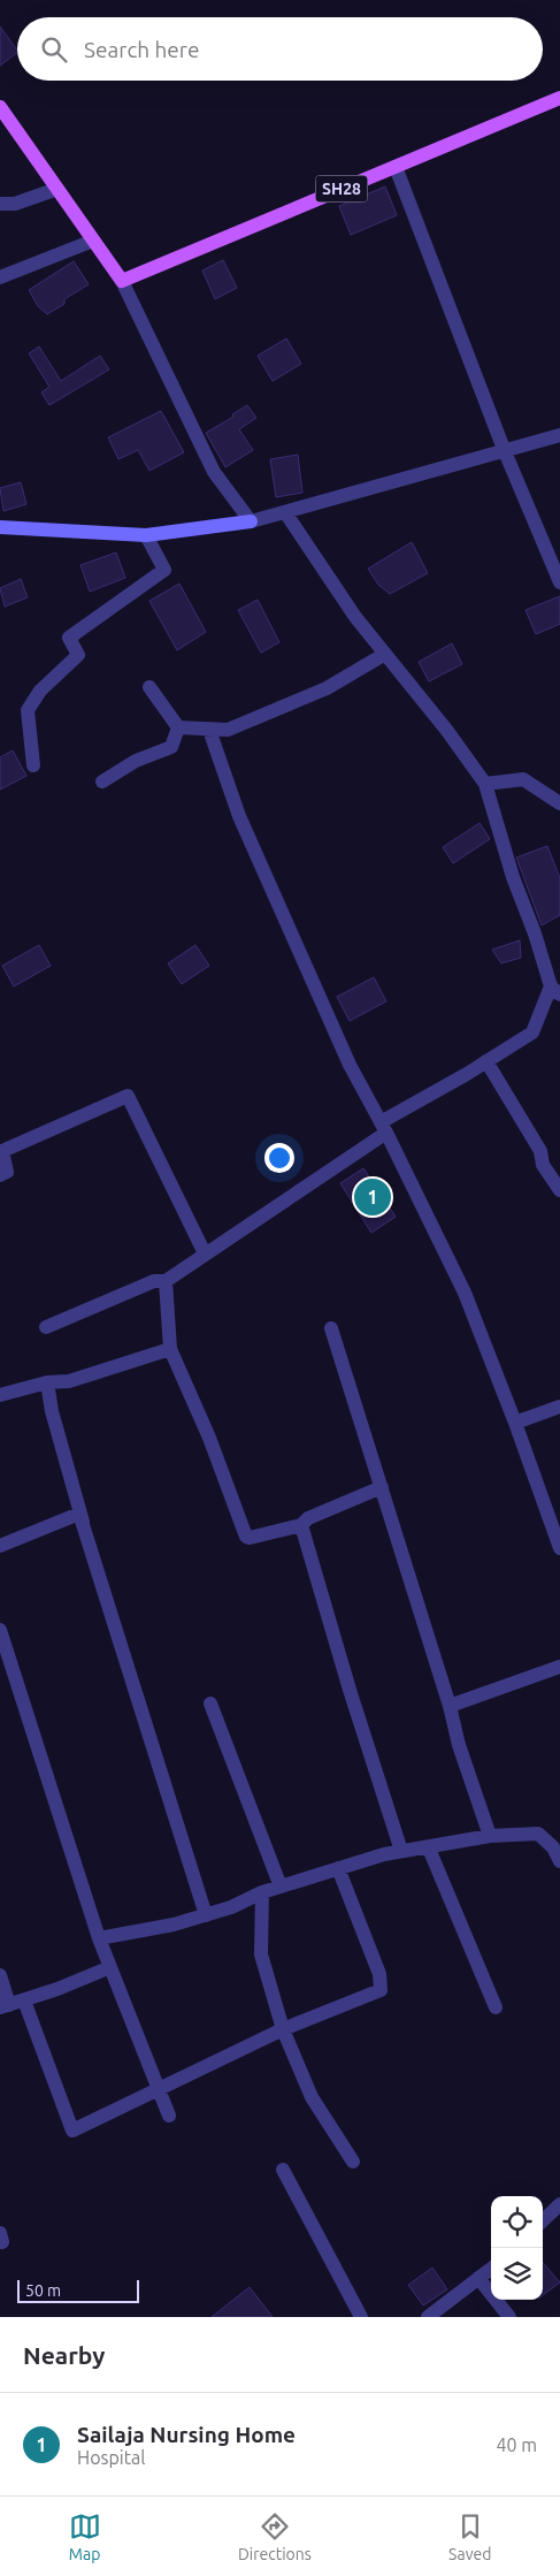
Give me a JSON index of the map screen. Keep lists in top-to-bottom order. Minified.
{"streets":{"main road":["SH28"]},"scale_bar":"50 m","page":{"search":"Search here","pins":"1","scale":"50 m","heading":"Nearby","list":[{"mark":"1","name":"Sailaja Nursing Home","note":"Hospital","value":"40 m"}],"nav":["Map","Directions","Saved"]}}
